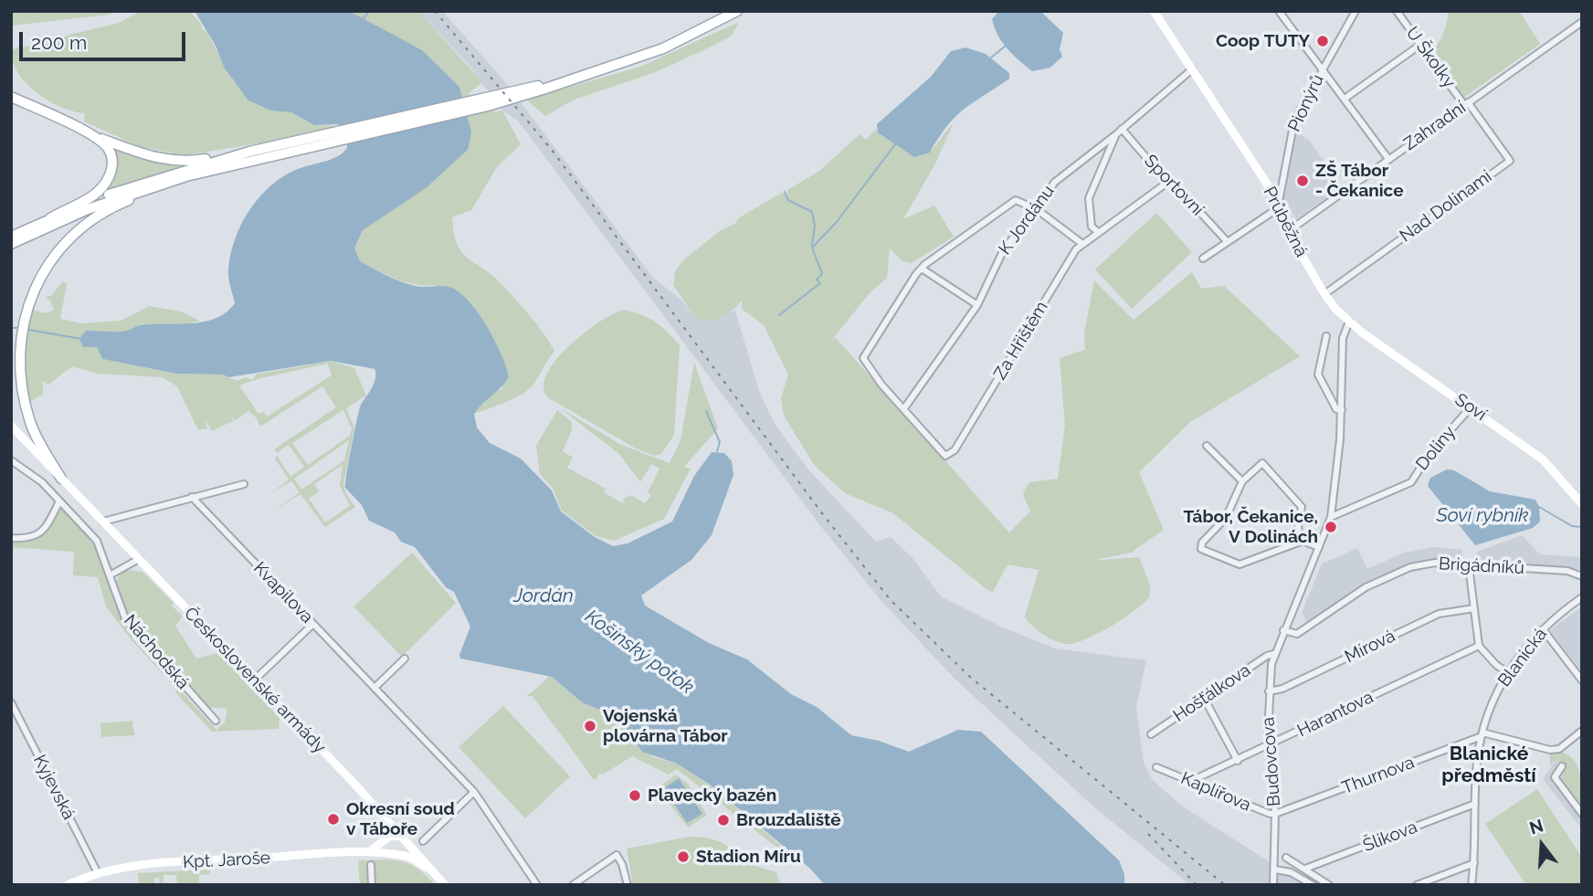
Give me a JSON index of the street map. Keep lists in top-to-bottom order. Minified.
{"streets":{"main road":["Průběžná","Soví","Československé armády","Kpt. Jaroše"],"street":["U Školky","Pionýrů","Zahradní","Sportovní","Nad Dolinami","K Jordánu","Za Hřištěm","Doliny","Brigádníků","Kvapilova","Mírová","Náchodská","Blanická","Hošťálkova","Harantova","Budovcova","Thurnova","Kyjevská","Kaplířova","Šlikova"]},"crossings":[["U Školky","Zahradní"],["U Školky","Nad Dolinami"],["Pionýrů","Průběžná"],["Zahradní","Nad Dolinami"],["Zahradní","Průběžná"],["Sportovní","K Jordánu"],["Sportovní","Za Hřištěm"],["Nad Dolinami","Průběžná"],["K Jordánu","Průběžná"],["K Jordánu","Za Hřištěm"],["Průběžná","Soví"],["Soví","Doliny"],["Mírová","Budovcova"],["Blanická","Thurnova"],["Blanická","Šlikova"],["Československé armády","Kpt. Jaroše"],["Hošťálkova","Budovcova"],["Harantova","Budovcova"],["Harantova","Kaplířova"],["Budovcova","Thurnova"],["Budovcova","Kaplířova"],["Thurnova","Kaplířova"],["Kyjevská","Kpt. Jaroše"]],"districts":["Blanické předměstí"],"water":["Soví rybník","Jordán","Košínský potok"],"places":["Coop TUTY","ZŠ Tábor - Čekanice","Tábor, Čekanice, V Dolinách","Vojenská plovárna Tábor","Plavecký bazén","Okresní soud v Táboře","Brouzdaliště","Stadion Míru"],"scale_bar":"200 m","north":"top"}
